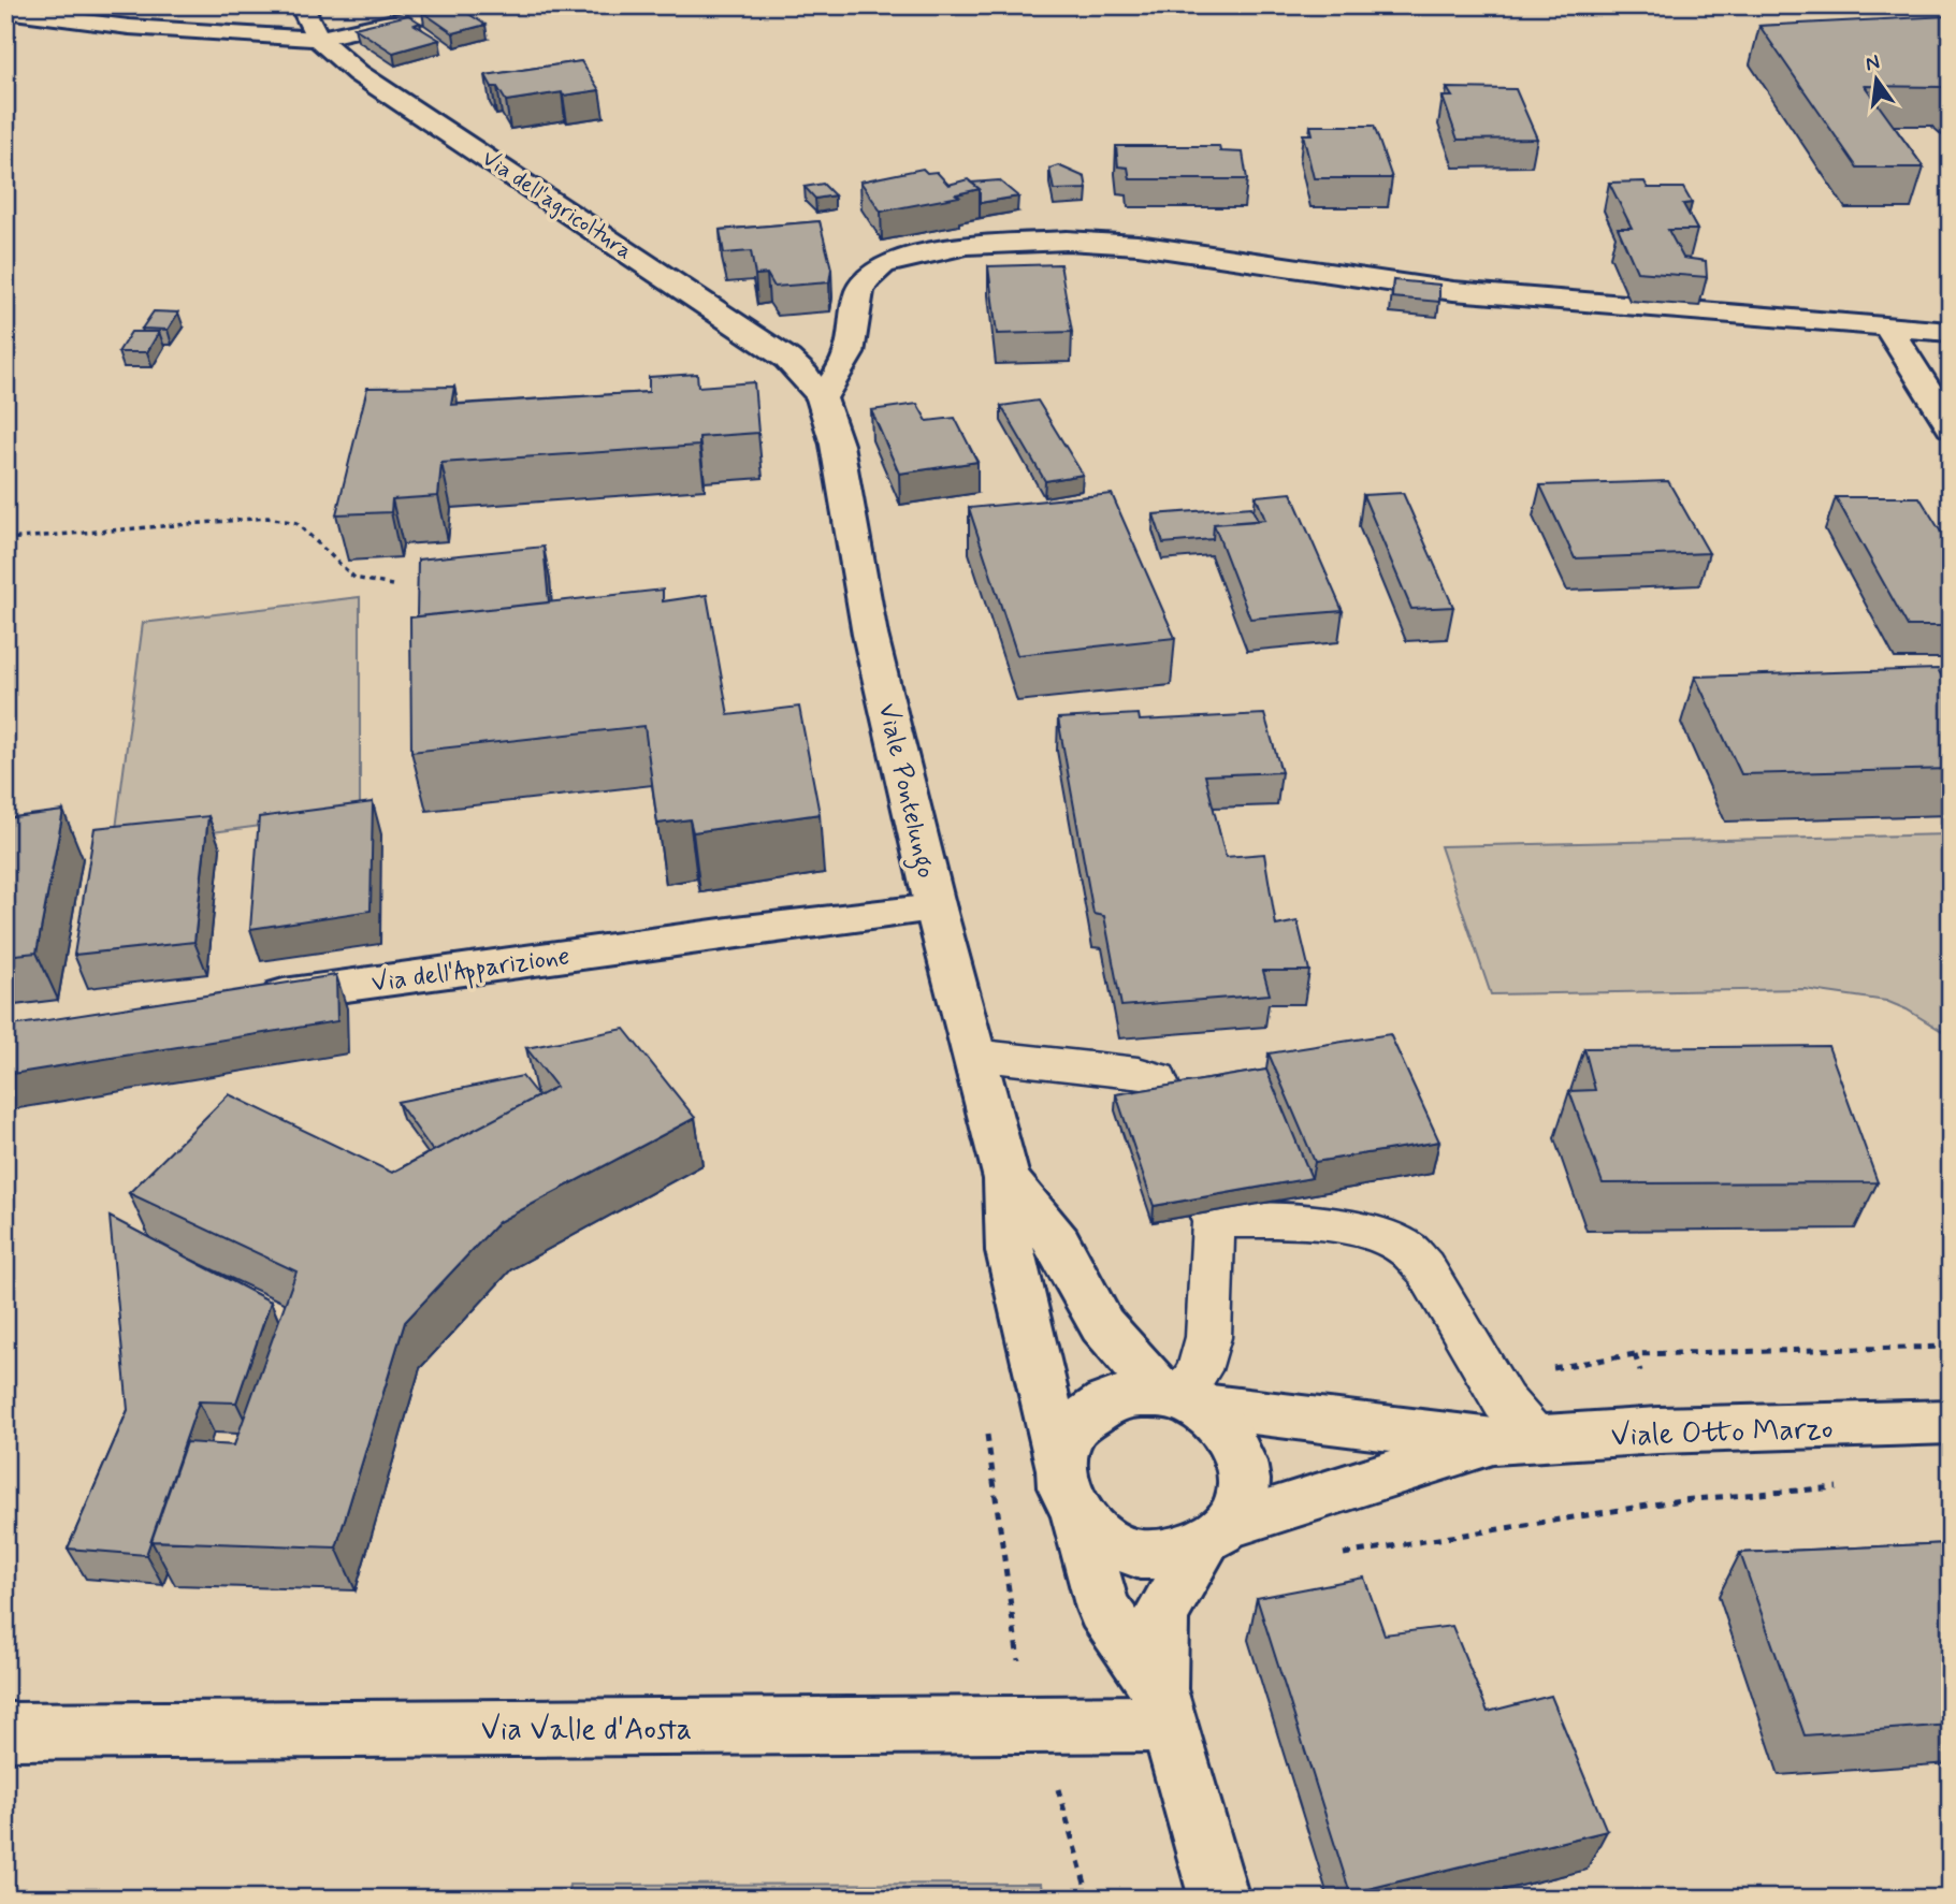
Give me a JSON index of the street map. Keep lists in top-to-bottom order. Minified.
{"streets":{"street":["Via dell'agricoltura","Viale Pontelungo","Via dell'Apparizione","Viale Otto Marzo","Via Valle d'Aosta"]},"crossings":[["Via dell'agricoltura","Viale Pontelungo"],["Viale Pontelungo","Via dell'Apparizione"],["Viale Pontelungo","Viale Otto Marzo"]],"north":"top"}
